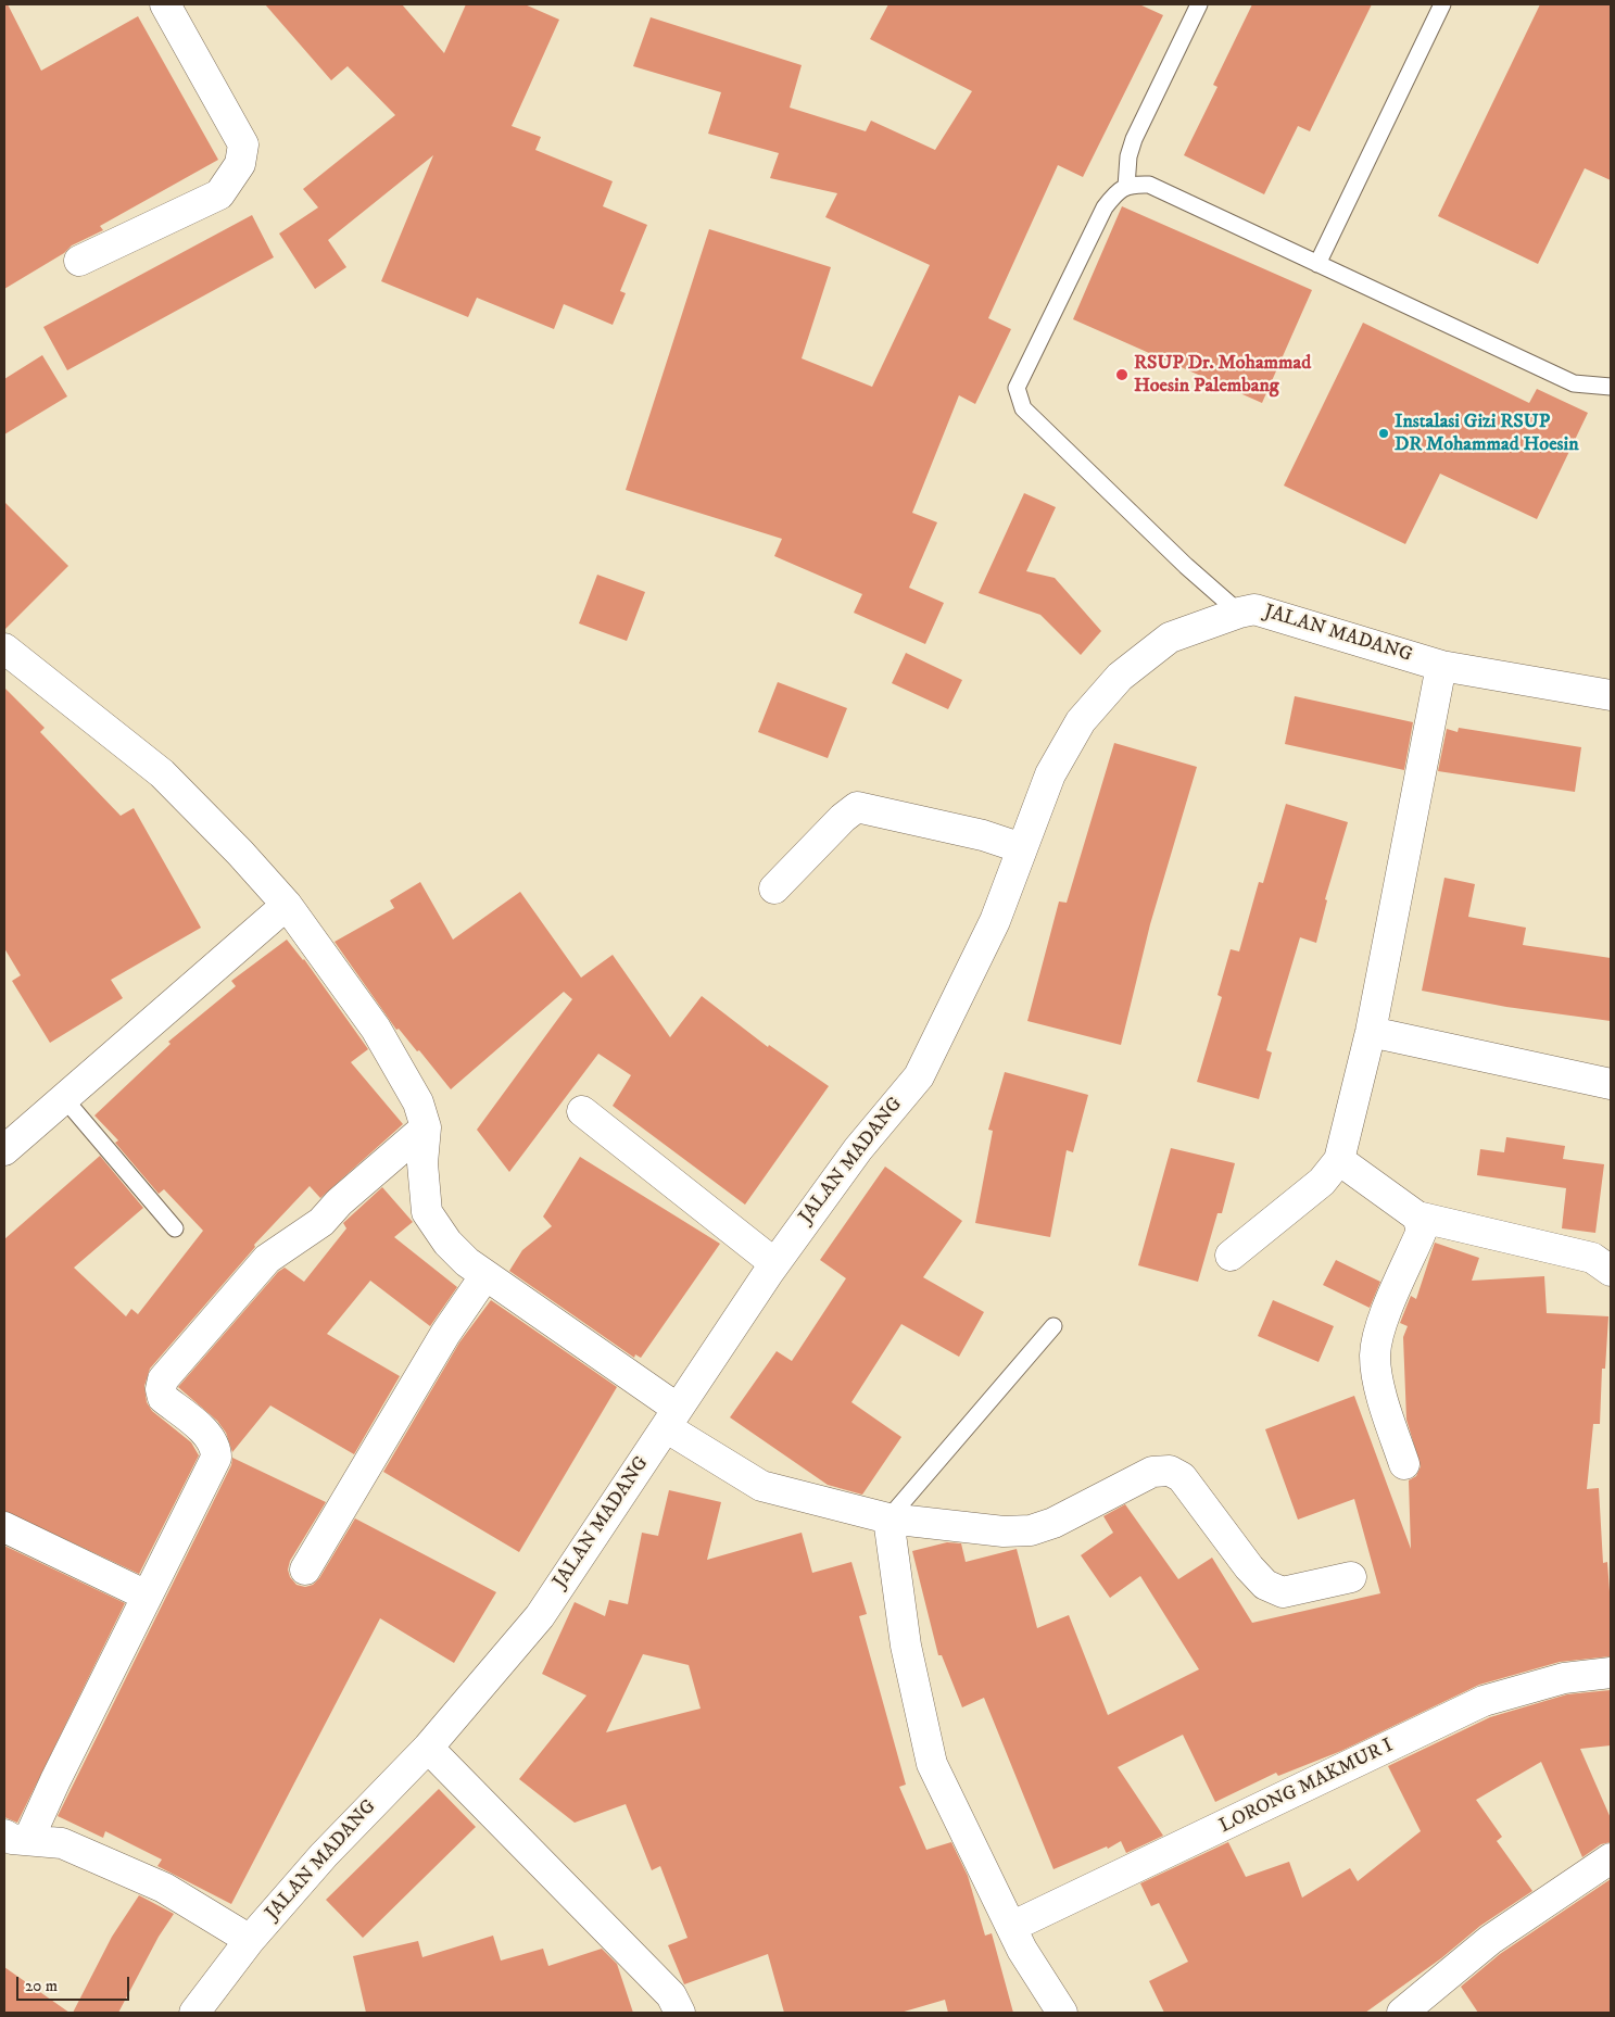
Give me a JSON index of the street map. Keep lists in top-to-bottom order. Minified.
{"streets":{"street":["JALAN MADANG","LORONG MAKMUR I"]},"places":["RSUP Dr. Mohammad Hoesin Palembang","Instalasi Gizi RSUP DR Mohammad Hoesin"],"scale_bar":"20 m"}
